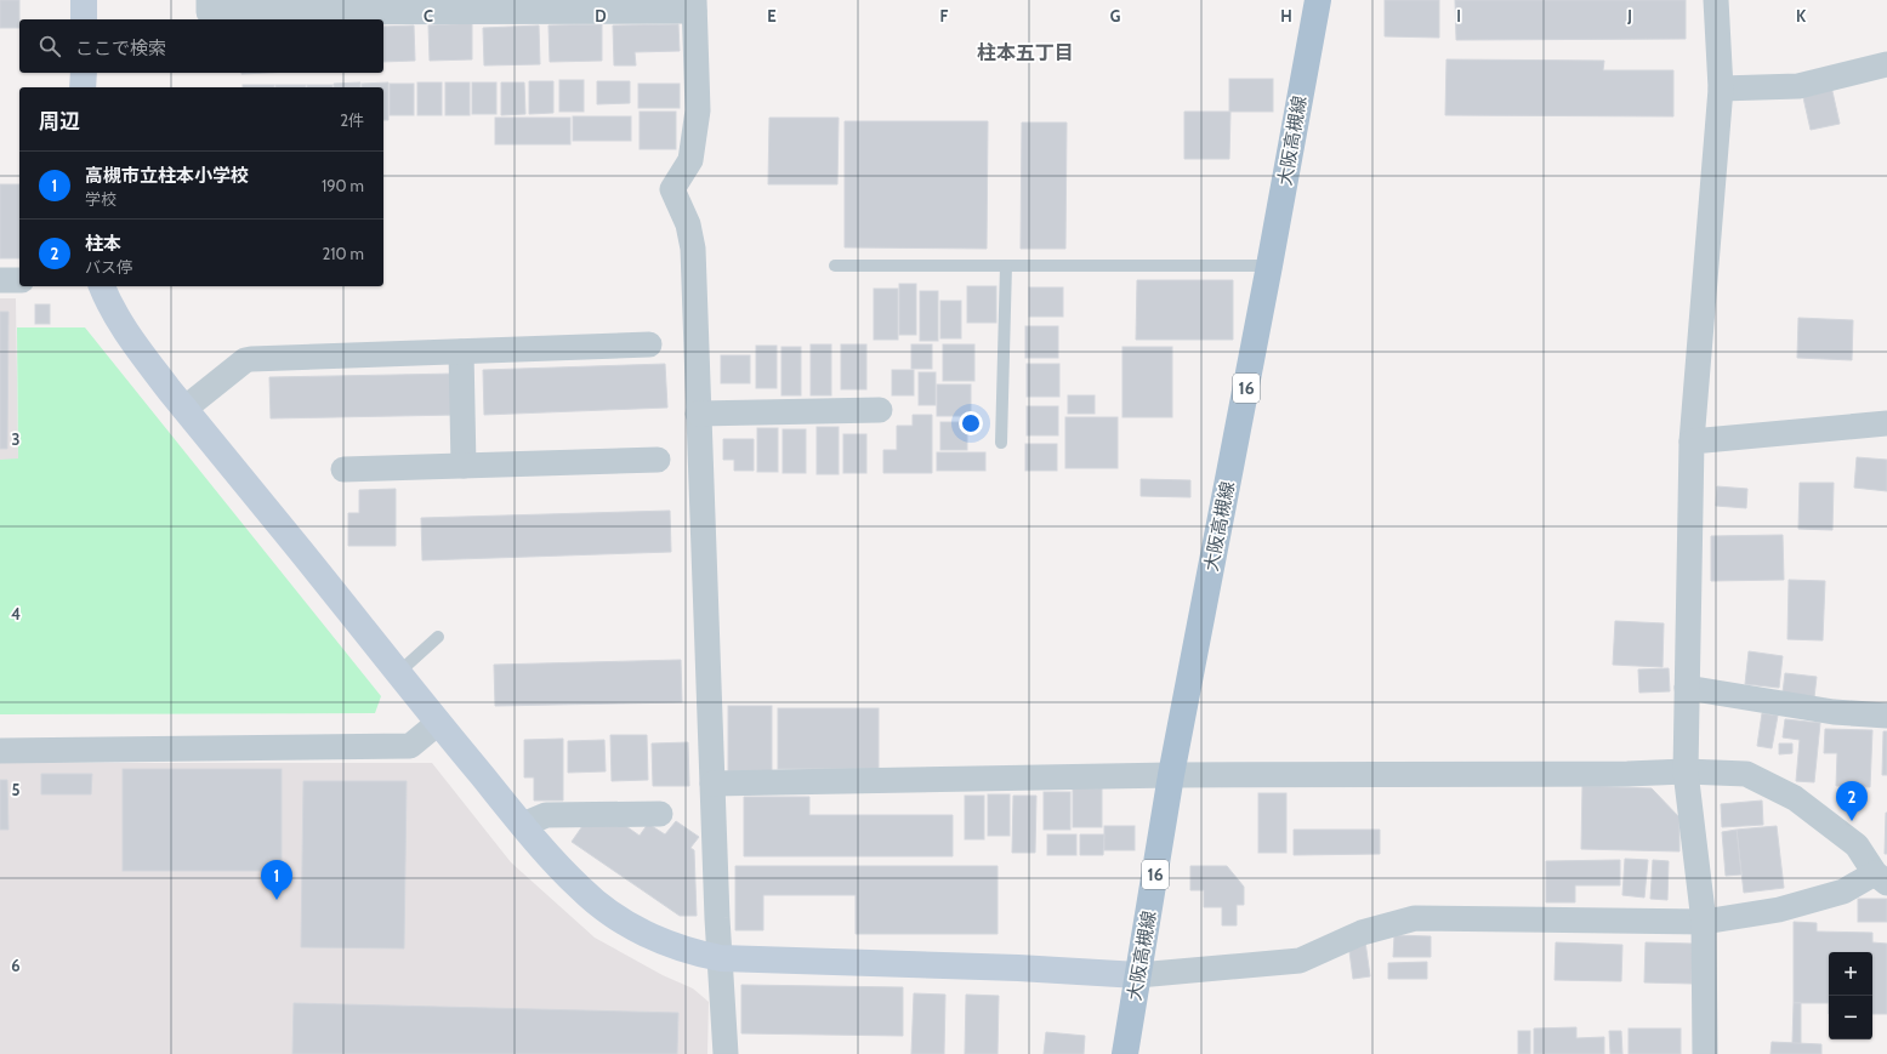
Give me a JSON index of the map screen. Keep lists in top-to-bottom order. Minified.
{"streets":{"main road":["大阪高槻線","16"]},"districts":["柱本五丁目"],"page":{"search":"ここで検索","heading":["周辺","2件"],"list":[{"mark":"1","name":"高槻市立柱本小学校","note":"学校","value":"190 m"},{"mark":"2","name":"柱本","note":"バス停","value":"210 m"}],"pins":["2","1"],"map_buttons":["+","−"]},"grid":{"columns":["C","D","E","F","G","H","I","J","K"],"rows":["3","4","5","6"]}}
